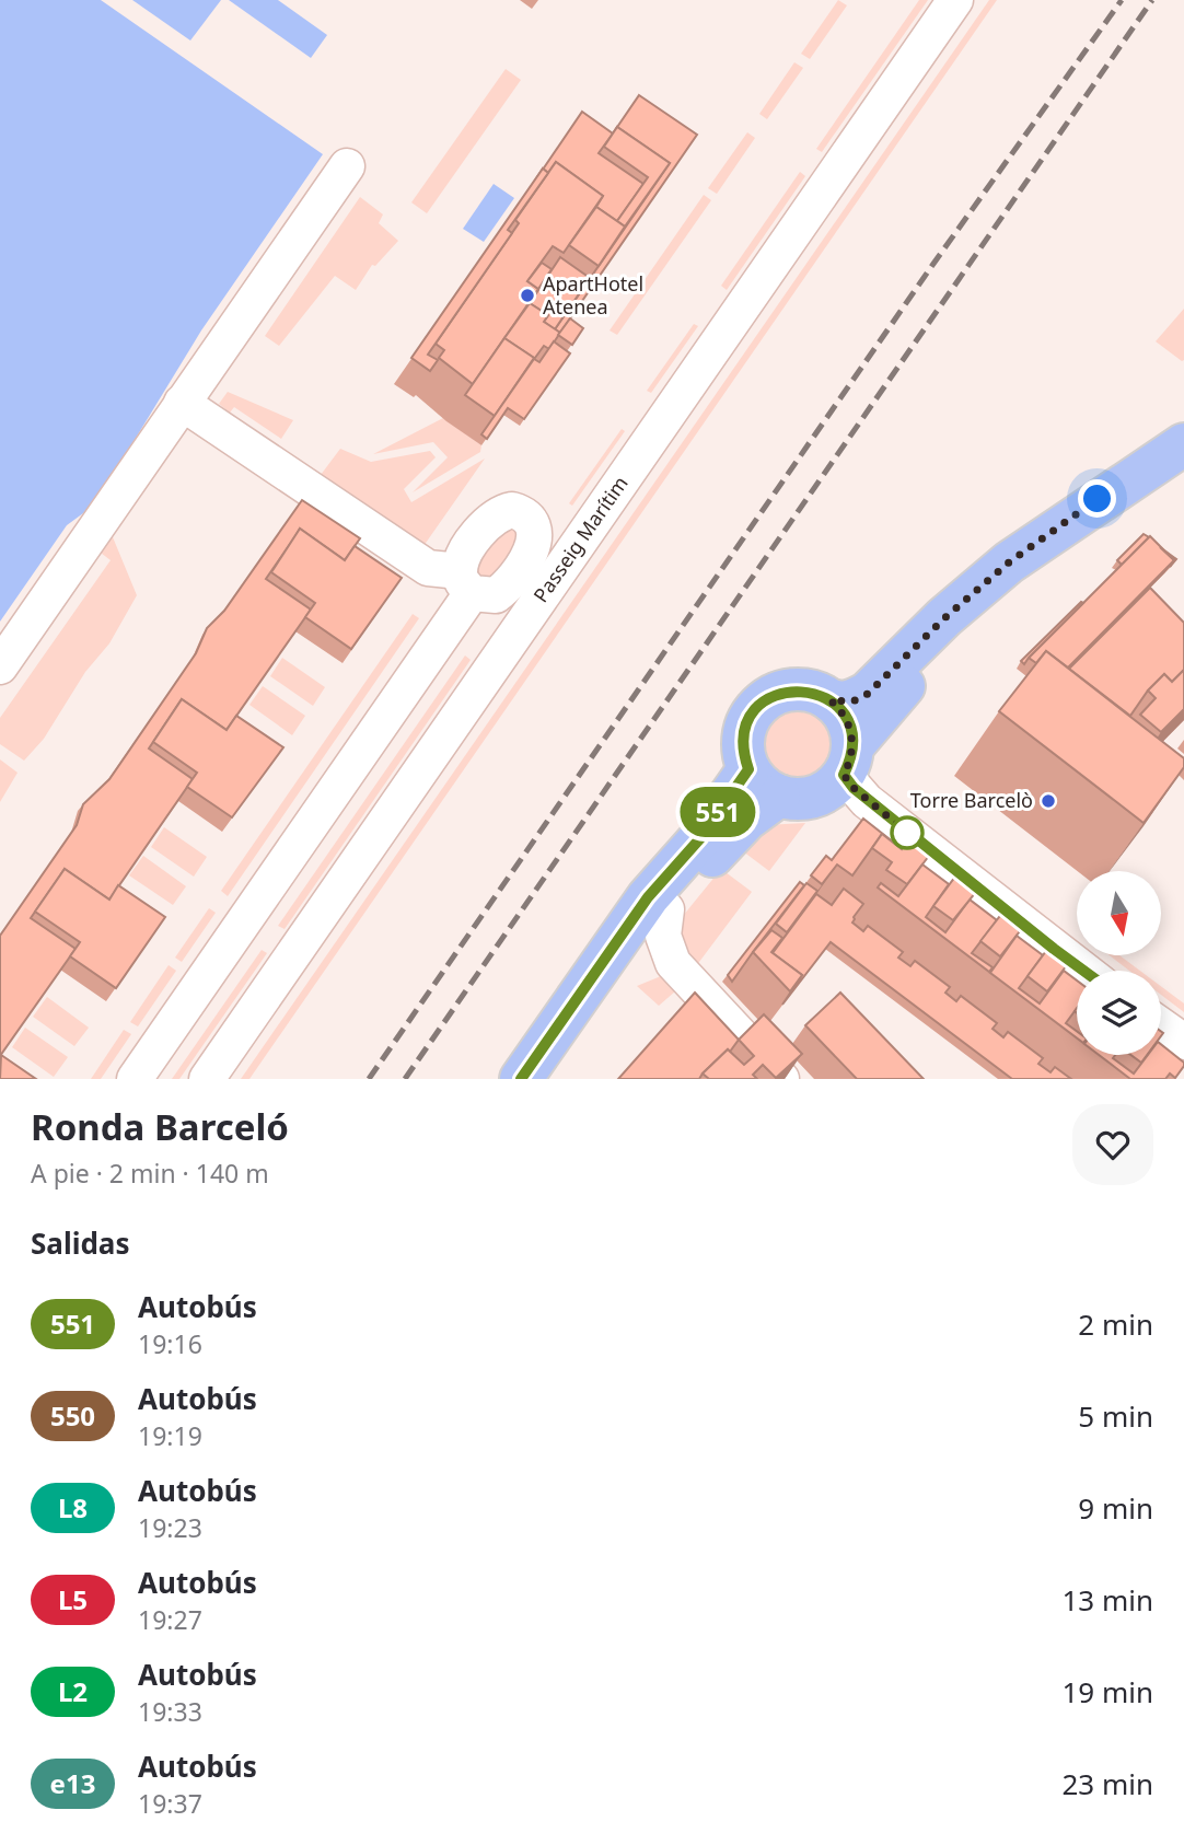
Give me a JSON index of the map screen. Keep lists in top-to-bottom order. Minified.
{"streets":{"street":["Passeig Marítim"]},"places":["ApartHotel Atenea","Torre Barcelò"],"lines":["bus line 551"],"north":"bottom","page":{"on_map":"551","heading":[["Ronda Barceló","A pie · 2 min · 140 m"],"Salidas"],"list":[{"mark":"551","name":"Autobús","note":"19:16","value":"2 min"},{"mark":"550","name":"Autobús","note":"19:19","value":"5 min"},{"mark":"L8","name":"Autobús","note":"19:23","value":"9 min"},{"mark":"L5","name":"Autobús","note":"19:27","value":"13 min"},{"mark":"L2","name":"Autobús","note":"19:33","value":"19 min"},{"mark":"e13","name":"Autobús","note":"19:37","value":"23 min"}]}}
